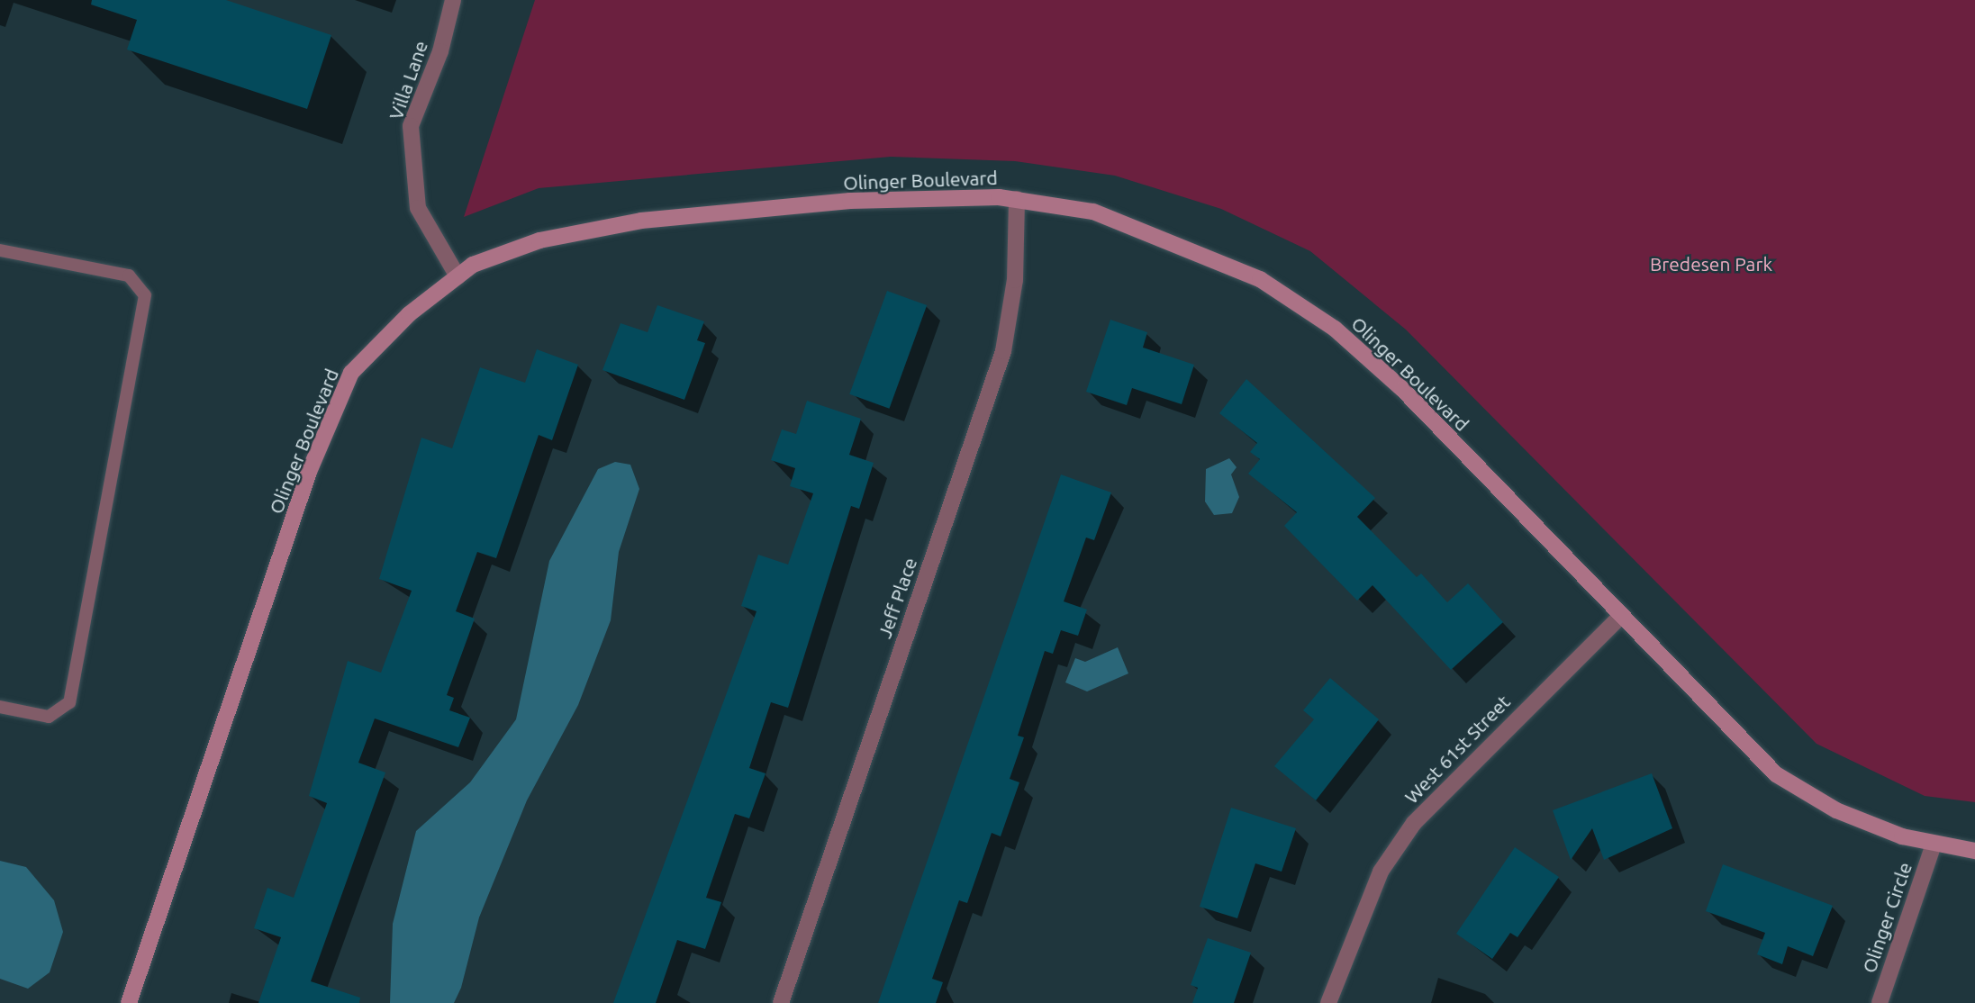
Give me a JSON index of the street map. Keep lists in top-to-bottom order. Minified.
{"streets":{"street":["Villa Lane","Olinger Boulevard","Jeff Place","West 61st Street","Olinger Circle"]},"crossings":[["Villa Lane","Olinger Boulevard"],["Olinger Boulevard","Jeff Place"],["Olinger Boulevard","West 61st Street"],["Olinger Boulevard","Olinger Circle"]],"parks":["Bredesen Park"]}
